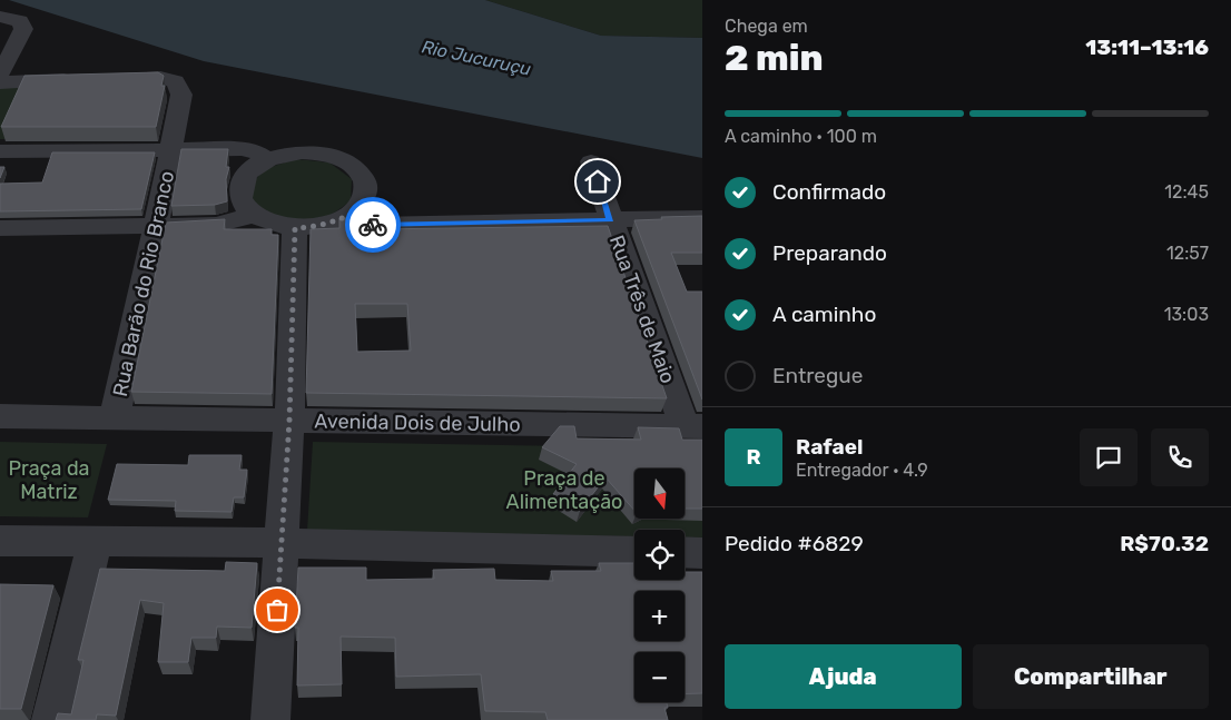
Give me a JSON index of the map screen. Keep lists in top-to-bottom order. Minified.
{"streets":{"street":["Rua Barão do Rio Branco","Rua Três de Maio","Avenida Dois de Julho"]},"crossings":[["Rua Barão do Rio Branco","Avenida Dois de Julho"],["Rua Três de Maio","Avenida Dois de Julho"]],"water":["Rio Jucuruçu"],"parks":["Praça da Matriz","Praça de Alimentação"],"north":"bottom","page":{"heading":["2 min","Chega em","13:11–13:16"],"panel":["Rafael","Entregador · 4.9","Pedido #6829","R$70.32"],"bar":"A caminho · 100 m","list":[["Confirmado","12:45"],["Preparando","12:57"],["A caminho","13:03"],"Entregue"],"round":"R","map_buttons":["+","−"],"buttons":["Ajuda","Compartilhar"]}}
